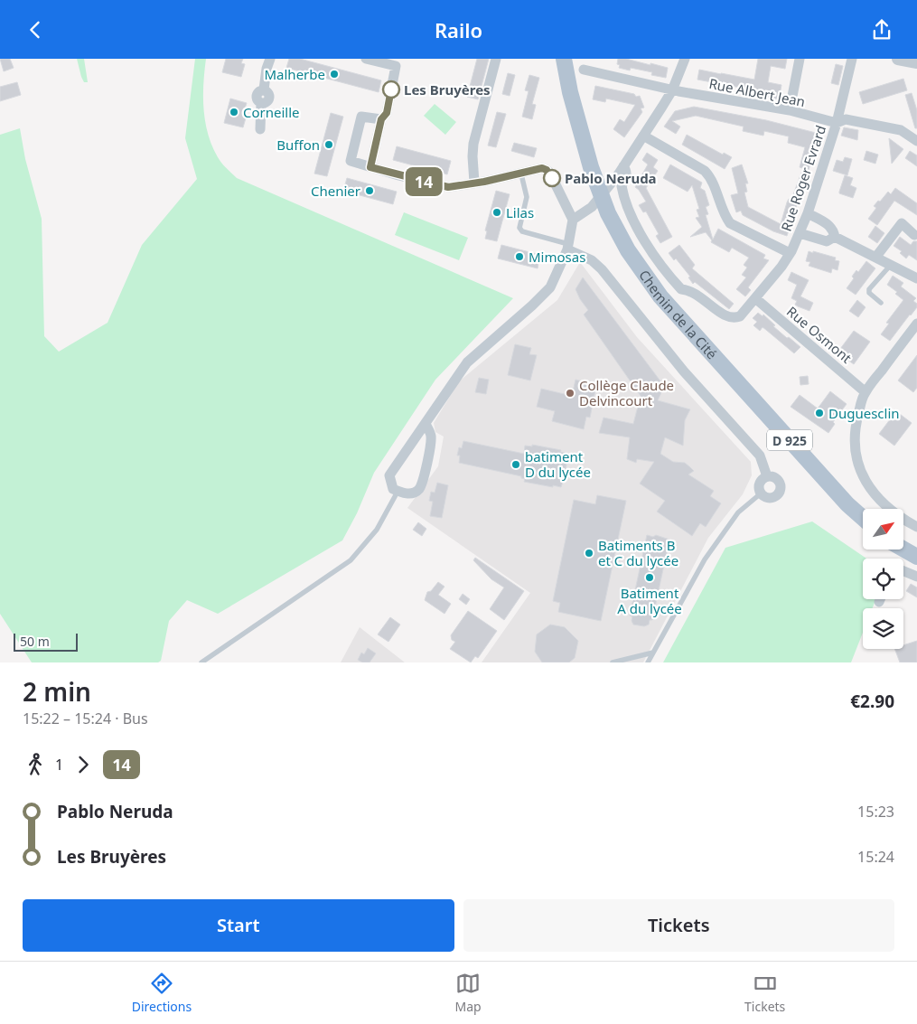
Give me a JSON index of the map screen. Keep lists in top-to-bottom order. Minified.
{"streets":{"main road":["Chemin de la Cité","D 925"],"street":["Rue Albert Jean","Rue Roger Evrard","Rue Osmont"]},"crossings":[["Rue Albert Jean","Rue Roger Evrard"],["Rue Roger Evrard","Chemin de la Cité"],["Rue Roger Evrard","Rue Osmont"]],"places":["Malherbe","Les Bruyères","Corneille","Buffon","Pablo Neruda","Chenier","Lilas","Mimosas","Collège Claude Delvincourt","Duguesclin","batiment D du lycée","Batiments B et C du lycée","Batiment A du lycée"],"lines":["bus line 14"],"scale_bar":"50 m","north":"top right","page":{"header":"Railo","on_map":"14","scale":"50 m","heading":["2 min","15:22 – 15:24 · Bus","€2.90"],"legs":["1","14"],"list":[{"name":"Pablo Neruda","value":"15:23"},{"name":"Les Bruyères","value":"15:24"}],"buttons":["Start","Tickets"],"tabs":["Directions","Map","Tickets"]}}
